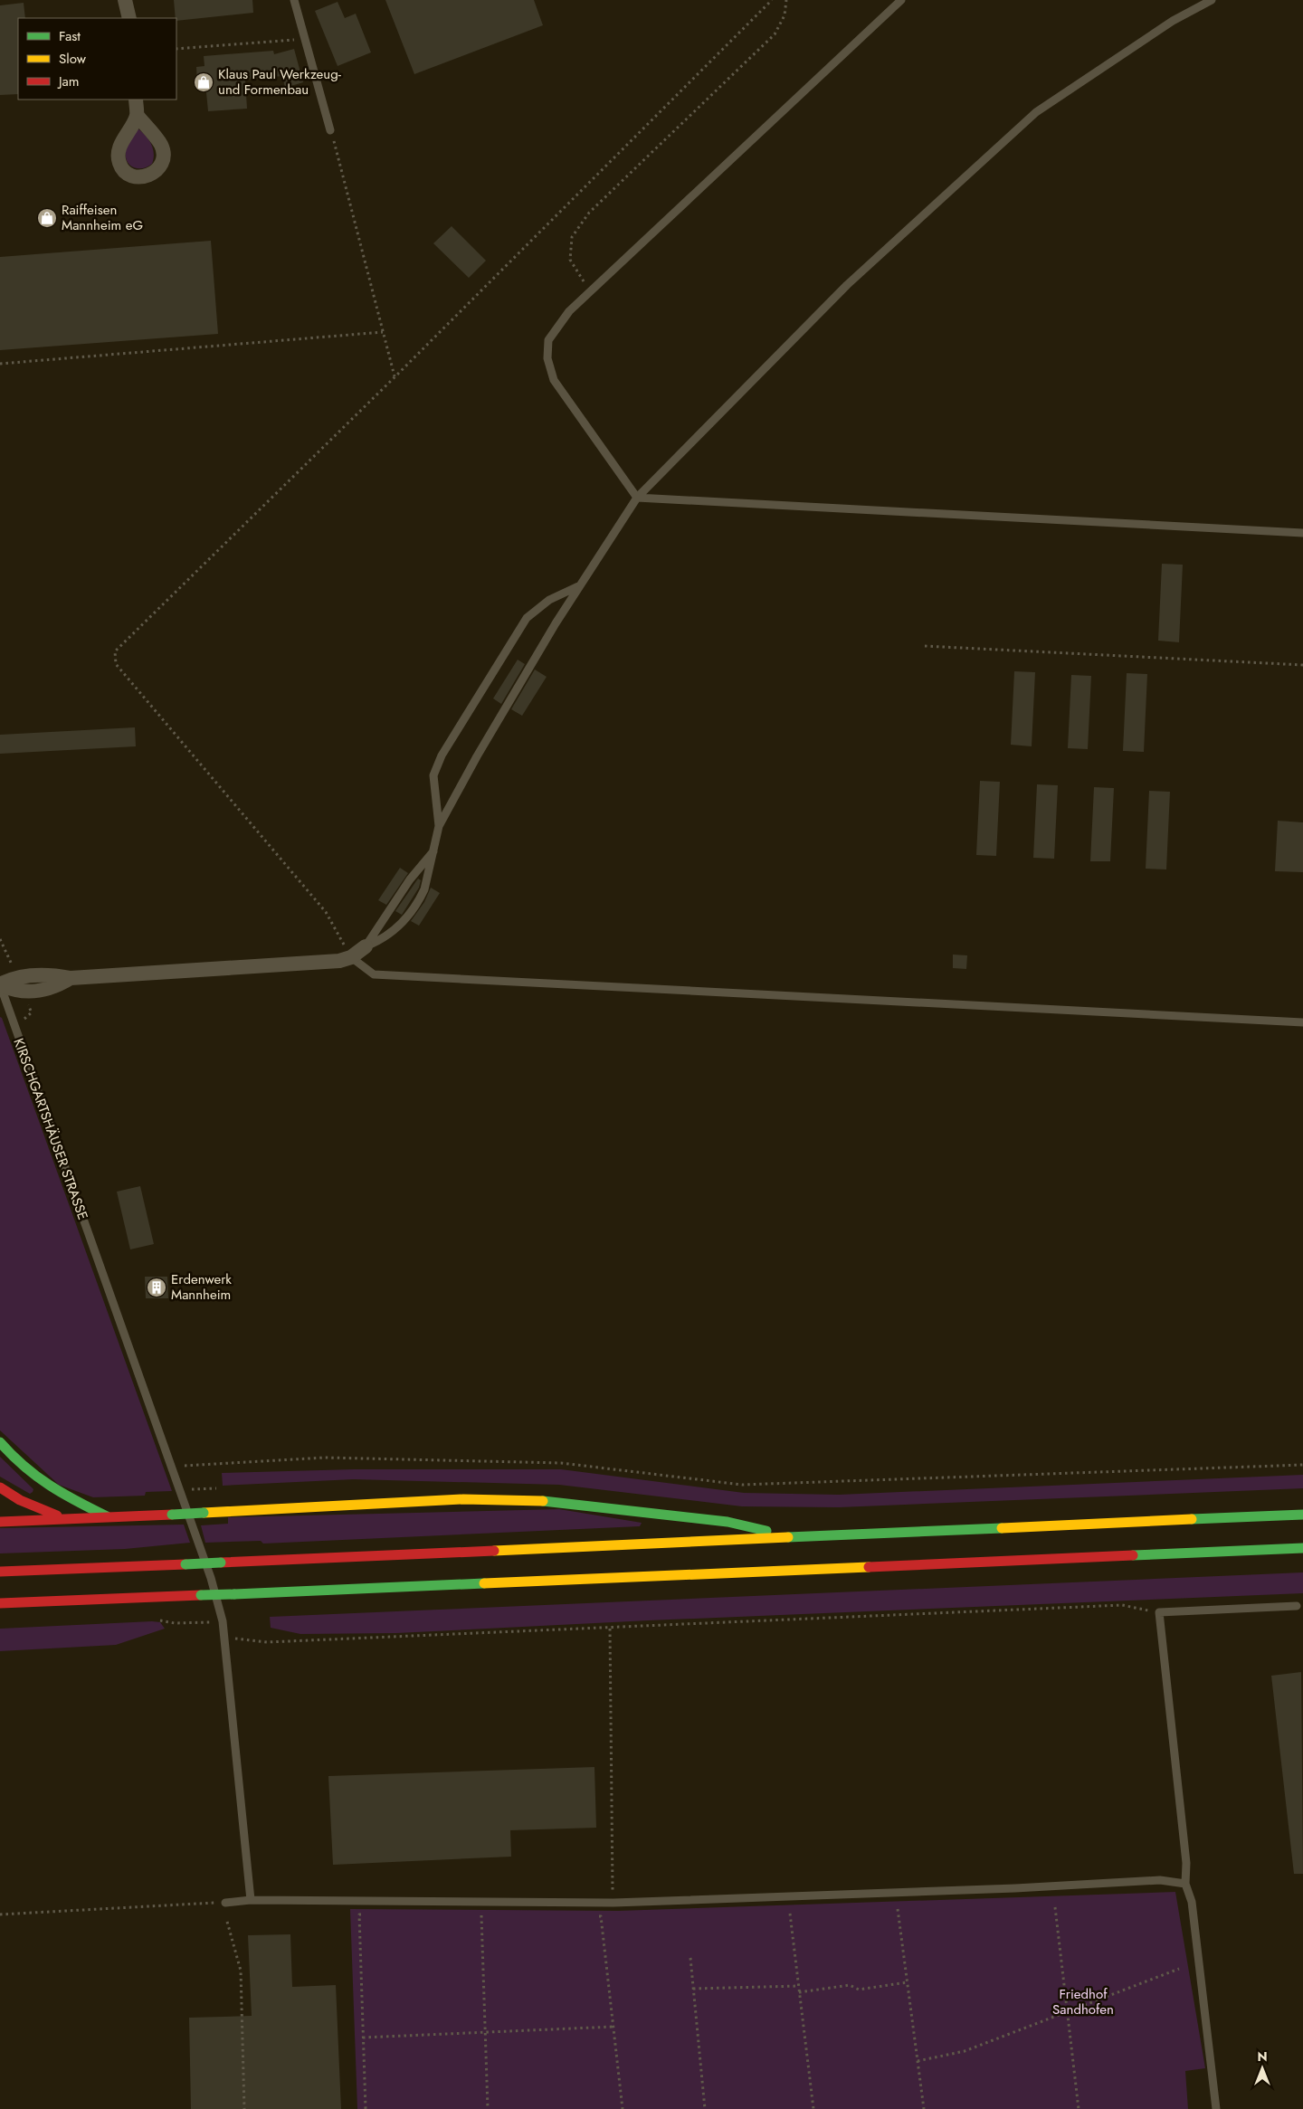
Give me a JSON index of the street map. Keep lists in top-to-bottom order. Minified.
{"streets":{"lane":["KIRSCHGARTSHÄUSER STRASSE"]},"parks":["Friedhof Sandhofen"],"places":{"shop":["Klaus Paul Werkzeug- und Formenbau","Raiffeisen Mannheim eG"],"building":["Erdenwerk Mannheim"]},"legend":["Fast","Slow","Jam"],"north":"top"}
